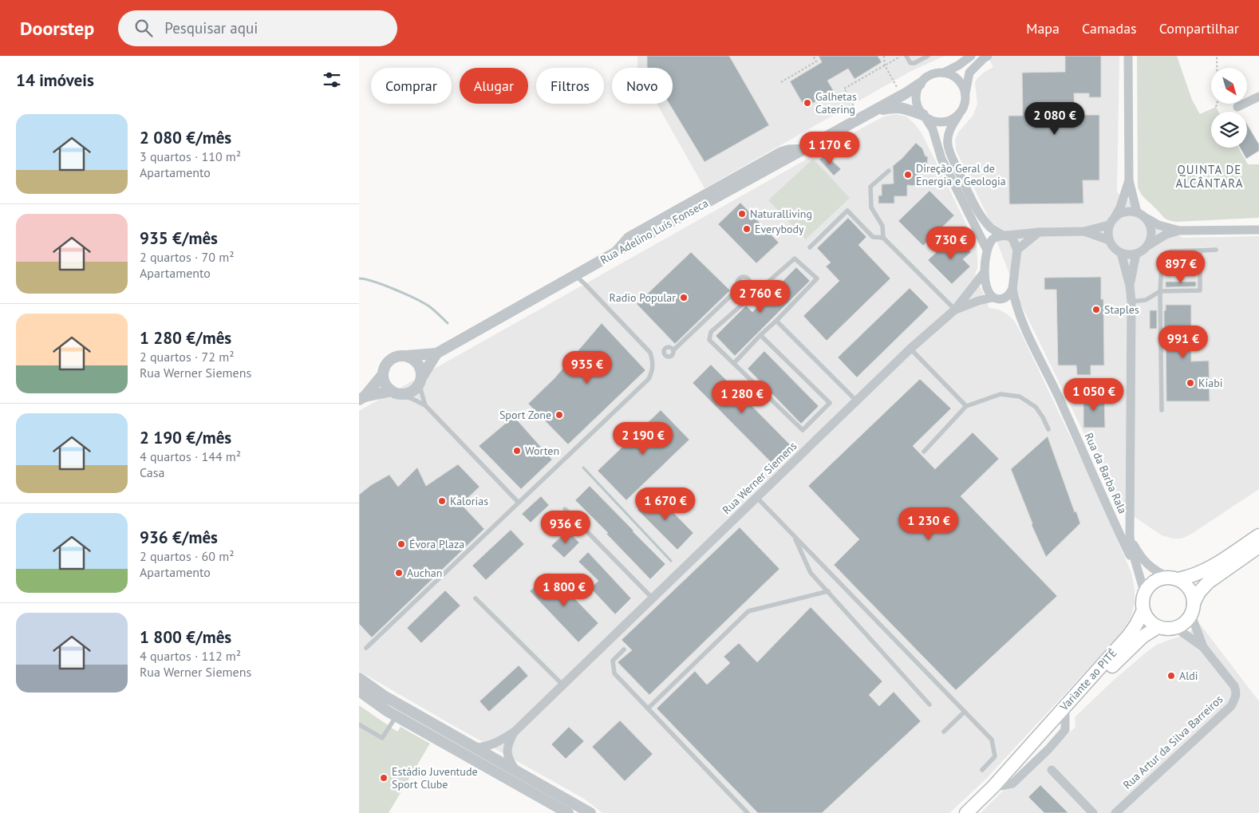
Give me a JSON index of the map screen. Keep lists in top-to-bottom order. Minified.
{"streets":{"main road":["Variante ao PITÉ"],"street":["Rua Adelino Luís Fonseca","Rua da Barba Rala","Rua Werner Siemens","Rua Artur da Silva Barreiros"]},"crossings":[["Rua da Barba Rala","Rua Werner Siemens"],["Rua da Barba Rala","Variante ao PITÉ"]],"districts":["QUINTA DE ALCÂNTARA"],"places":["Galhetas Catering","Direção Geral de Energia e Geologia","Naturalliving","Everybody","Radio Popular","Staples","Kiabi","Sport Zone","Worten","Kalorias","Évora Plaza","Auchan","Aldi","Estádio Juventude Sport Clube"],"north":"bottom right","page":{"header":"Doorstep","search":"Pesquisar aqui","nav":["Mapa","Camadas","Compartilhar"],"heading":"14 imóveis","chip":["Comprar","Alugar","Filtros","Novo"],"price":["2 080 €","1 170 €","730 €","897 €","2 760 €","991 €","935 €","1 050 €","1 280 €","2 190 €","1 670 €","1 230 €","936 €","1 800 €"],"list":[{"name":"2 080 €/mês","note":"3 quartos · 110 m² · Apartamento"},{"name":"935 €/mês","note":"2 quartos · 70 m² · Apartamento"},{"name":"1 280 €/mês","note":"2 quartos · 72 m² · Rua Werner Siemens"},{"name":"2 190 €/mês","note":"4 quartos · 144 m² · Casa"},{"name":"936 €/mês","note":"2 quartos · 60 m² · Apartamento"},{"name":"1 800 €/mês","note":"4 quartos · 112 m² · Rua Werner Siemens"}]}}
